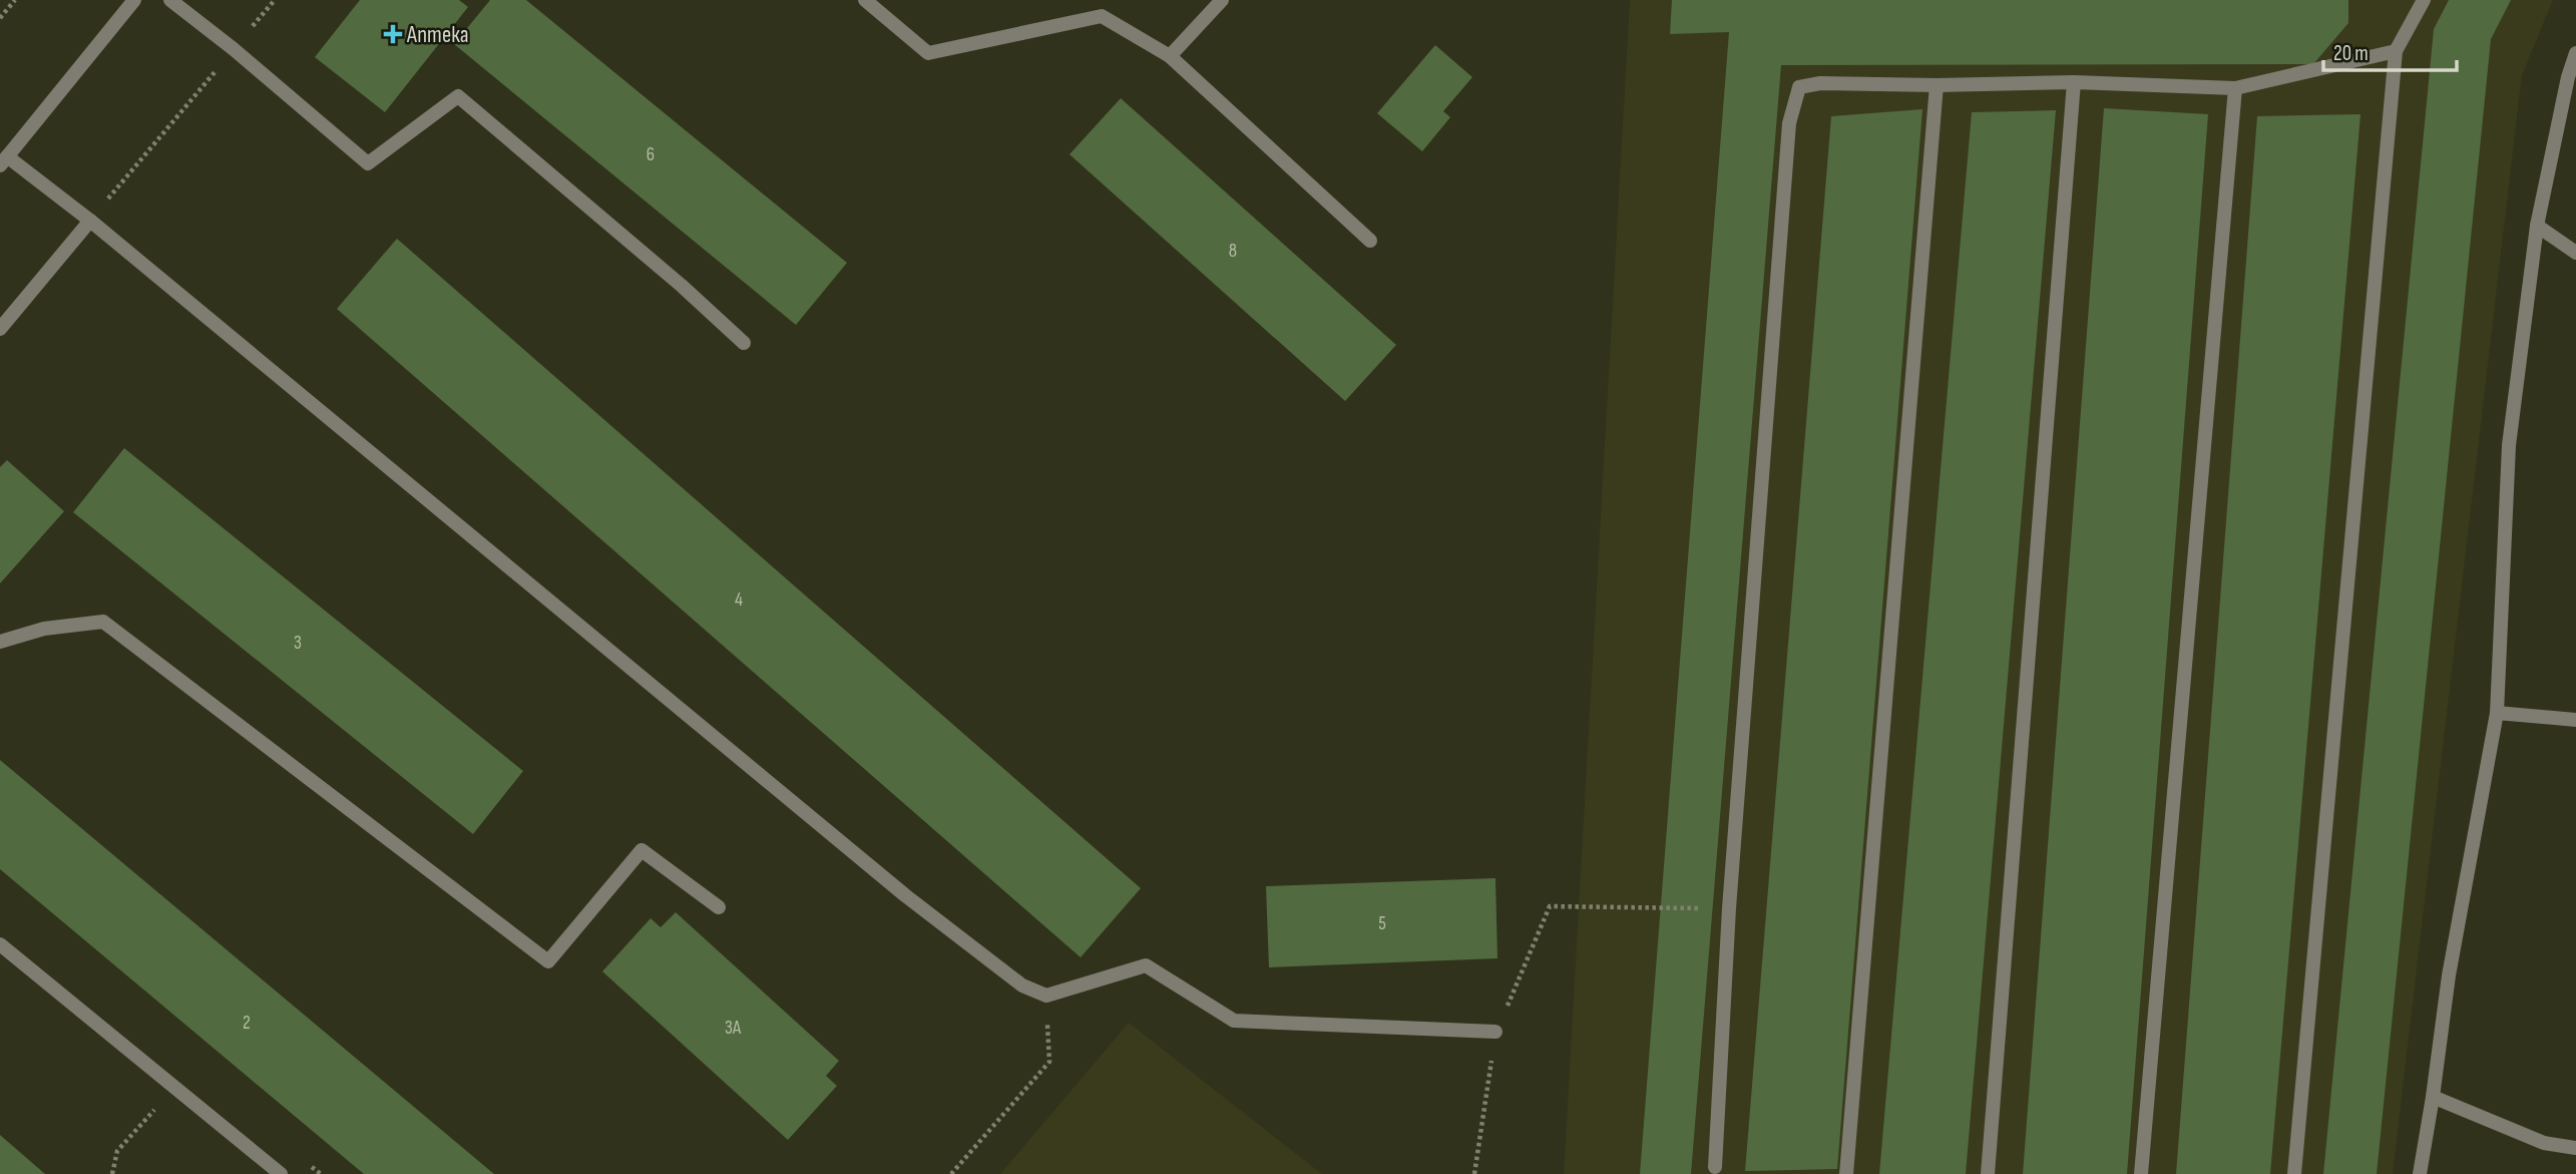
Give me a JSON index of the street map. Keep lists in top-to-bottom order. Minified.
{"places":{"health":["Аптека"]},"house_numbers":["6","8","4","3","5","2","3А"],"scale_bar":"20 m"}
